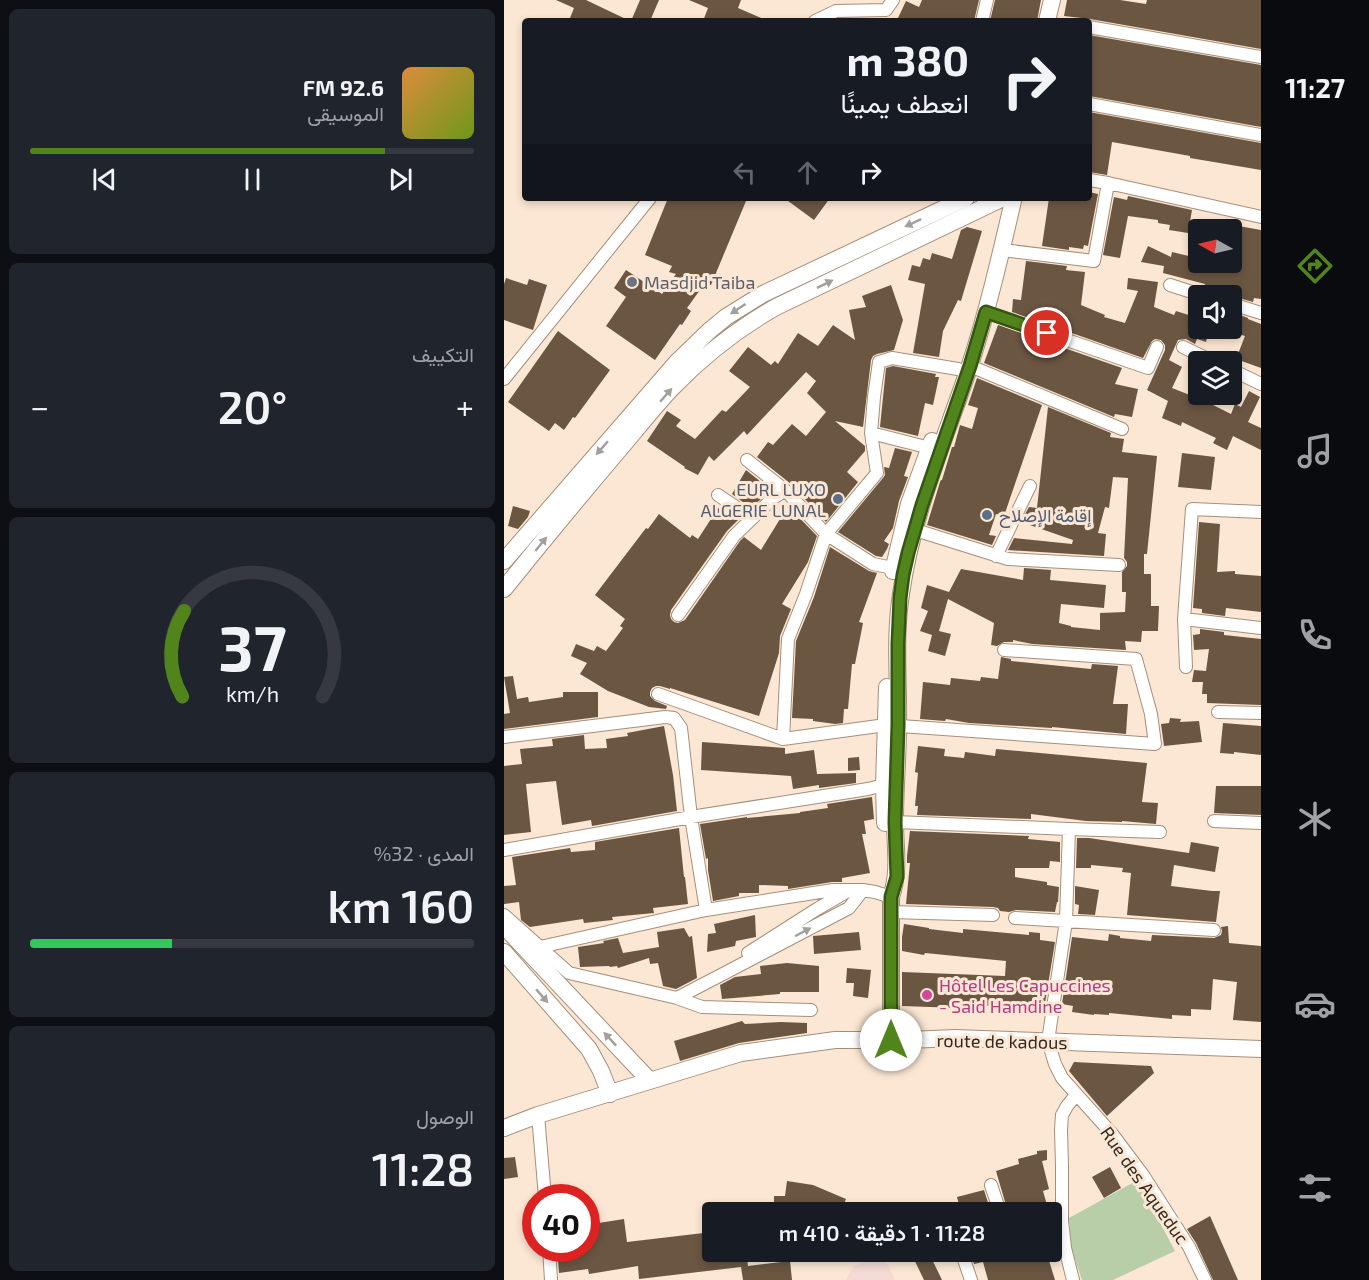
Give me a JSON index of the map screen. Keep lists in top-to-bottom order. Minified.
{"streets":{"street":["route de kadous","Rue des Aqueduc"]},"crossings":[["route de kadous","Rue des Aqueduc"]],"places":["Masdjid Taiba","EURL LUXO ALGERIE LUNAL","إقامة الإصلاح","Hôtel Les Capuccines - Said Hamdine"],"north":"left","page":{"tabs":"11:27","turn":["380 m","انعطف يمينًا"],"song":["92.6 FM","الموسيقى"],"tile":["التكييف",["المدى · 32%","160 km"],["الوصول","11:28"]],"heat":["−","20°","+"],"limit":"40","trip":"11:28 · 1 دقيقة · 410 m","gauge":["37","km/h"]}}
